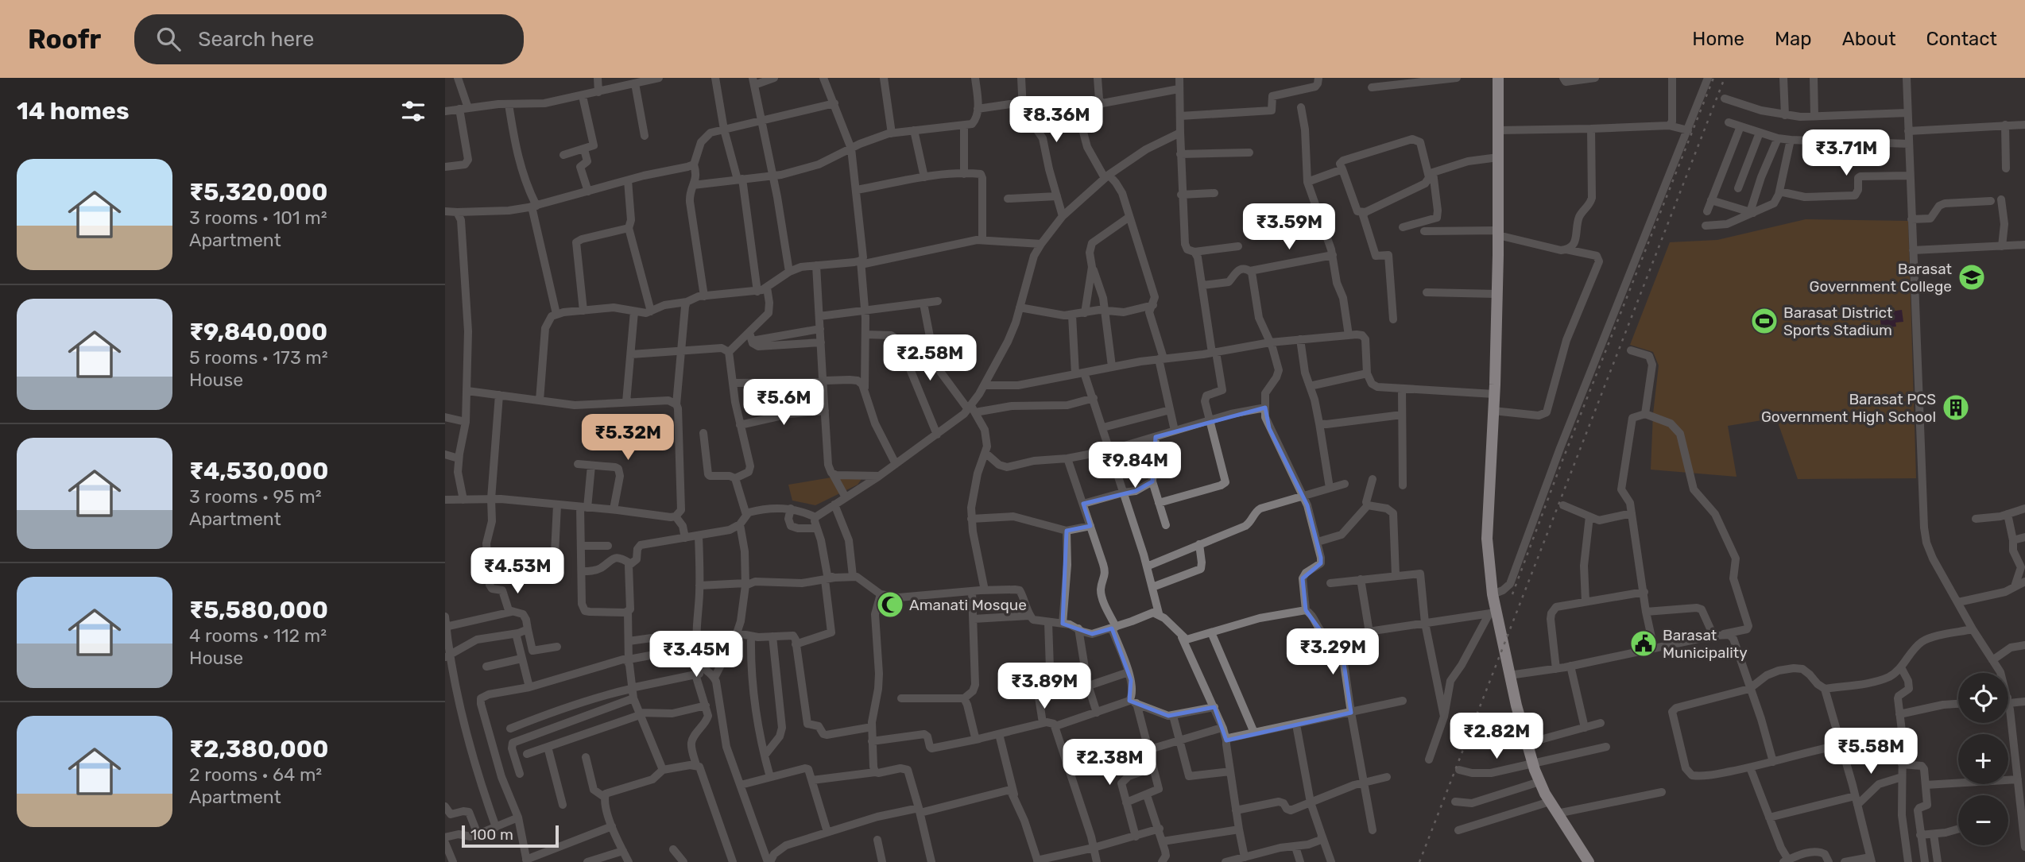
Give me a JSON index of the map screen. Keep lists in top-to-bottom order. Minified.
{"places":{"school or university":["Barasat Government College"],"sports":["Barasat District Sports Stadium"],"building":["Barasat PCS Government High School"],"mosque":["Amanati Mosque"],"public building":["Barasat Municipality"]},"scale_bar":"100 m","page":{"header":"Roofr","search":"Search here","nav":["Home","Map","About","Contact"],"heading":"14 homes","price":["₹8.36M","₹3.71M","₹3.59M","₹2.58M","₹5.6M","₹5.32M","₹9.84M","₹4.53M","₹3.29M","₹3.45M","₹3.89M","₹2.82M","₹5.58M","₹2.38M"],"list":[{"name":"₹5,320,000","note":"3 rooms · 101 m² · Apartment"},{"name":"₹9,840,000","note":"5 rooms · 173 m² · House"},{"name":"₹4,530,000","note":"3 rooms · 95 m² · Apartment"},{"name":"₹5,580,000","note":"4 rooms · 112 m² · House"},{"name":"₹2,380,000","note":"2 rooms · 64 m² · Apartment"}],"map_buttons":["+","−"],"scale":"100 m"}}
